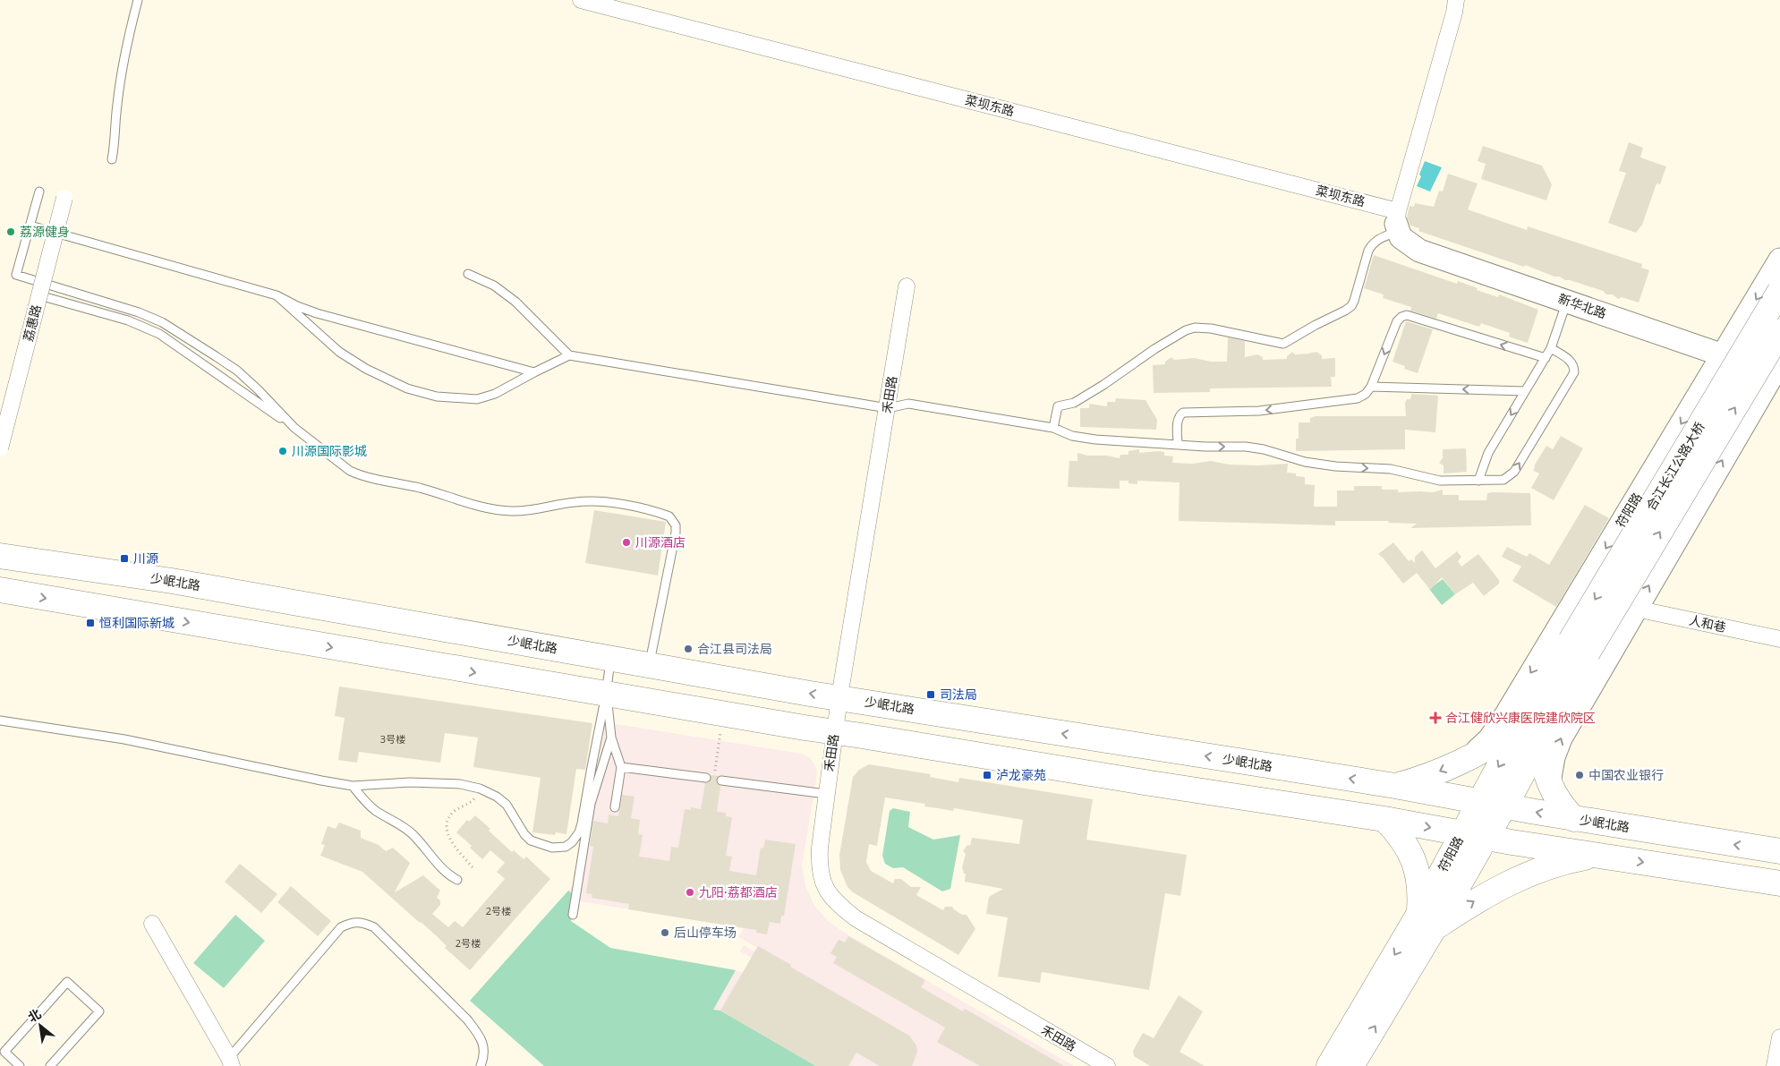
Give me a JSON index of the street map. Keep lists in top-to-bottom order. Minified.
{"streets":{"main road":["合江长江公路大桥","符阳路","少岷北路"],"street":["菜坝东路","新华北路","荔惠路","禾田路","人和巷"]},"crossings":[["菜坝东路","新华北路"],["新华北路","符阳路"],["禾田路","少岷北路"],["合江长江公路大桥","符阳路"],["符阳路","少岷北路"]],"places":{"other":["荔源健身","川源国际影城","川源酒店","合江县司法局","中国农业银行","九阳·荔都酒店","后山停车场"],"transit":["川源","恒利国际新城","司法局","泸龙豪苑"],"health":["合江健欣兴康医院建欣院区"]},"house_numbers":["3号楼","2号楼","2号楼"],"north":"top left"}
